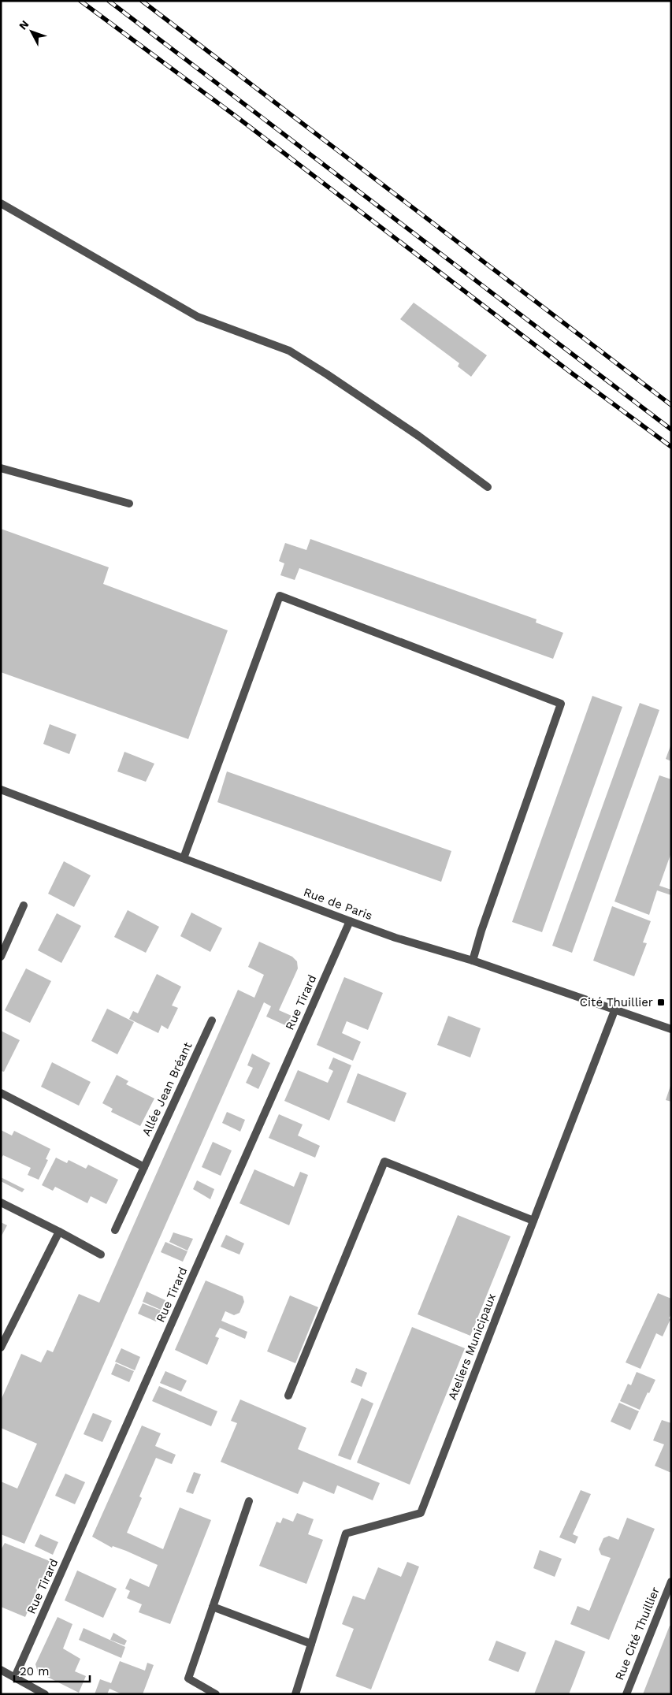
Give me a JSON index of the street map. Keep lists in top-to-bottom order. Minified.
{"streets":{"street":["Rue de Paris","Rue Tirard","Allée Jean Bréant","Ateliers Municipaux","Rue Cité Thuillier"]},"crossings":[["Rue de Paris","Rue Tirard"],["Rue de Paris","Ateliers Municipaux"]],"places":{"transit":["Cité Thuillier"]},"scale_bar":"20 m","north":"top left"}
